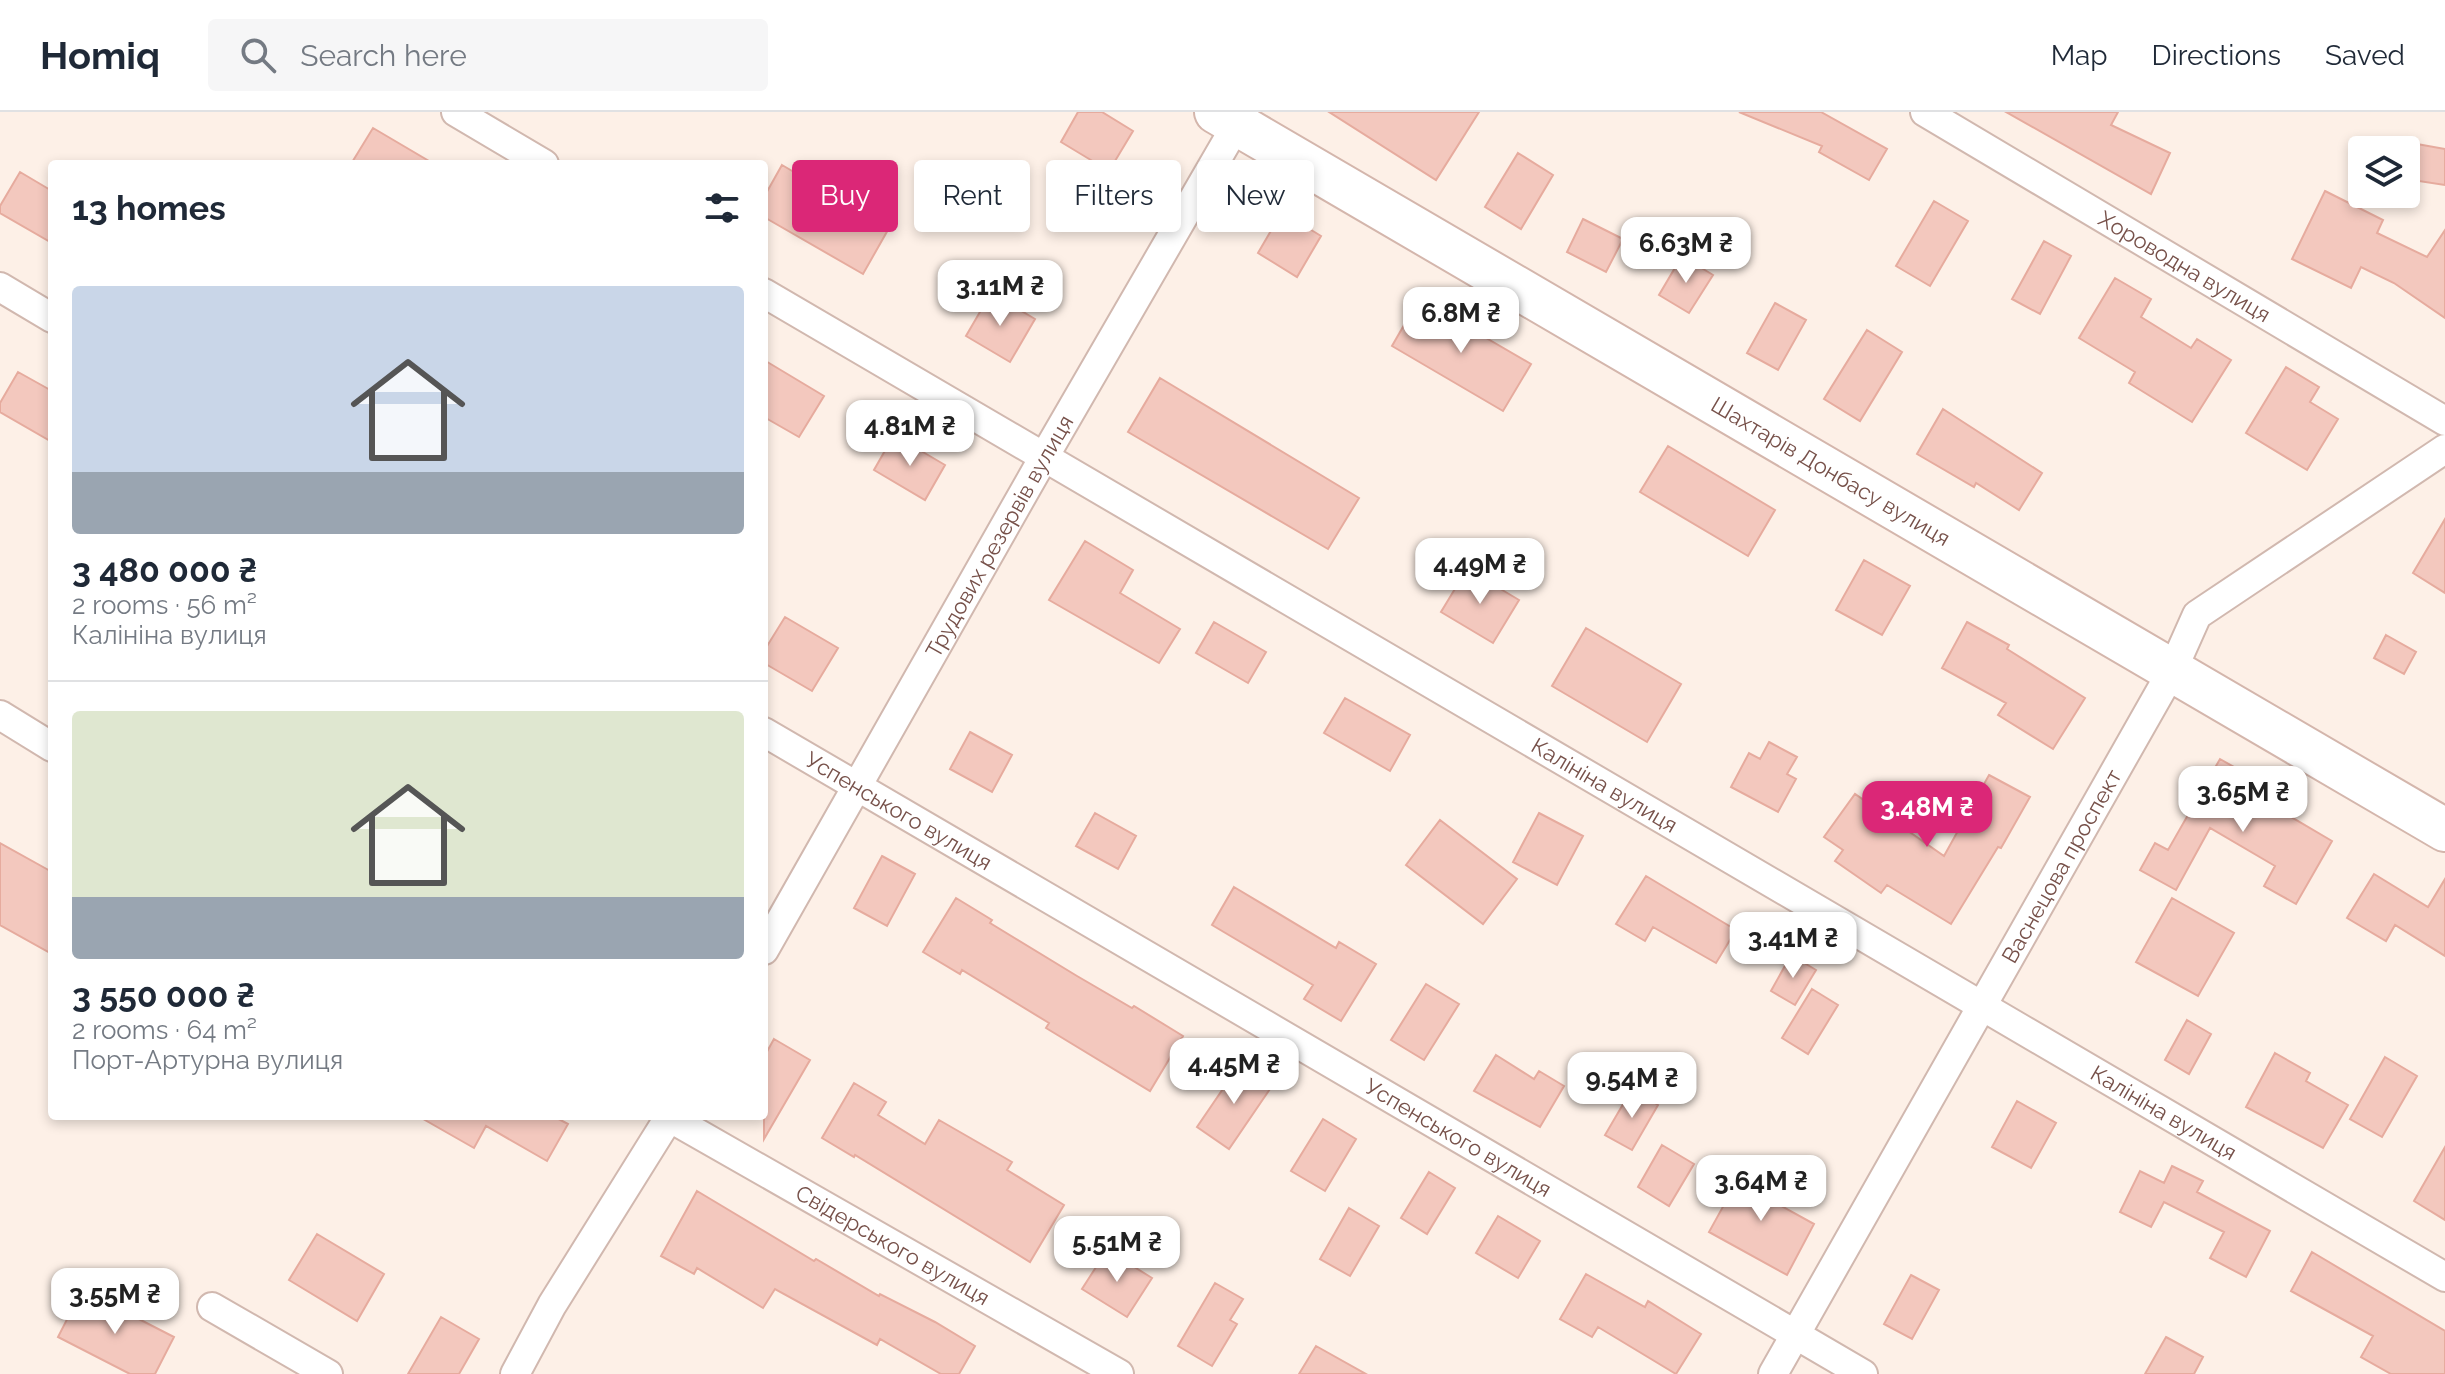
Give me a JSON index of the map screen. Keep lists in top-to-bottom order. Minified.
{"streets":{"street":["Хороводна вулиця","Шахтарів Донбасу вулиця","Трудових резервів вулиця","Калініна вулиця","Успенського вулиця","Васнецова проспект","Свідерського вулиця"]},"crossings":[["Шахтарів Донбасу вулиця","Трудових резервів вулиця"],["Шахтарів Донбасу вулиця","Васнецова проспект"],["Трудових резервів вулиця","Калініна вулиця"],["Трудових резервів вулиця","Успенського вулиця"],["Калініна вулиця","Васнецова проспект"],["Успенського вулиця","Васнецова проспект"]],"page":{"header":"Homiq","search":"Search here","nav":["Map","Directions","Saved"],"chip":["Buy","Rent","Filters","New"],"heading":"13 homes","price":["6.63M ₴","3.11M ₴","6.8M ₴","4.81M ₴","4.49M ₴","3.65M ₴","3.48M ₴","3.41M ₴","4.45M ₴","9.54M ₴","3.64M ₴","5.51M ₴","3.55M ₴"],"list":[{"name":"3 480 000 ₴","note":"2 rooms · 56 m² · Калініна вулиця"},{"name":"3 550 000 ₴","note":"2 rooms · 64 m² · Порт-Артурна вулиця"}]}}
